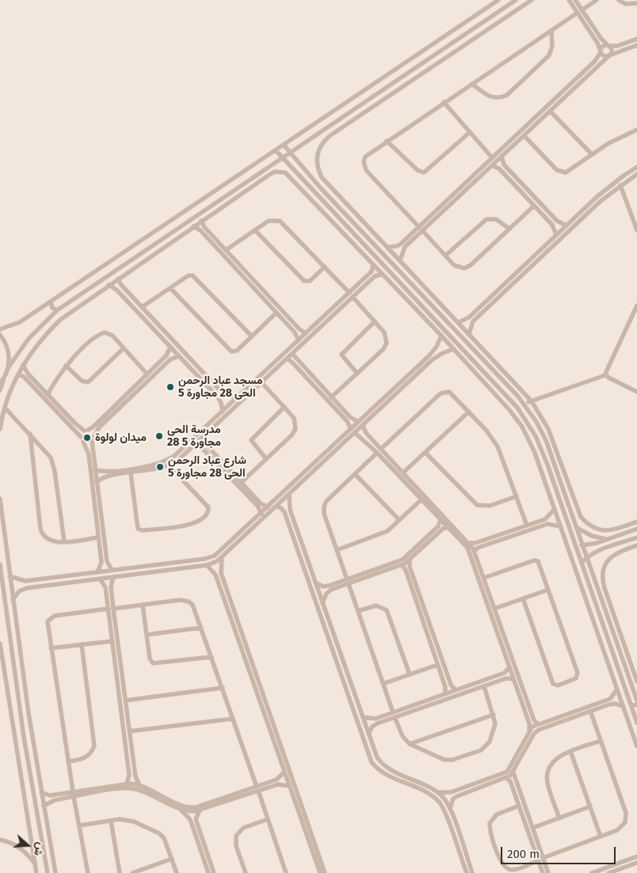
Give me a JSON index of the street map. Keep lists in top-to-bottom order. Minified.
{"places":["مسجد عباد الرحمن الحى 28 مجاورة 5","مدرسة الحى 28 مجاورة 5","ميدان لولوة","شارع عباد الرحمن الحى 28 مجاورة 5"],"scale_bar":"200 m","north":"right"}
